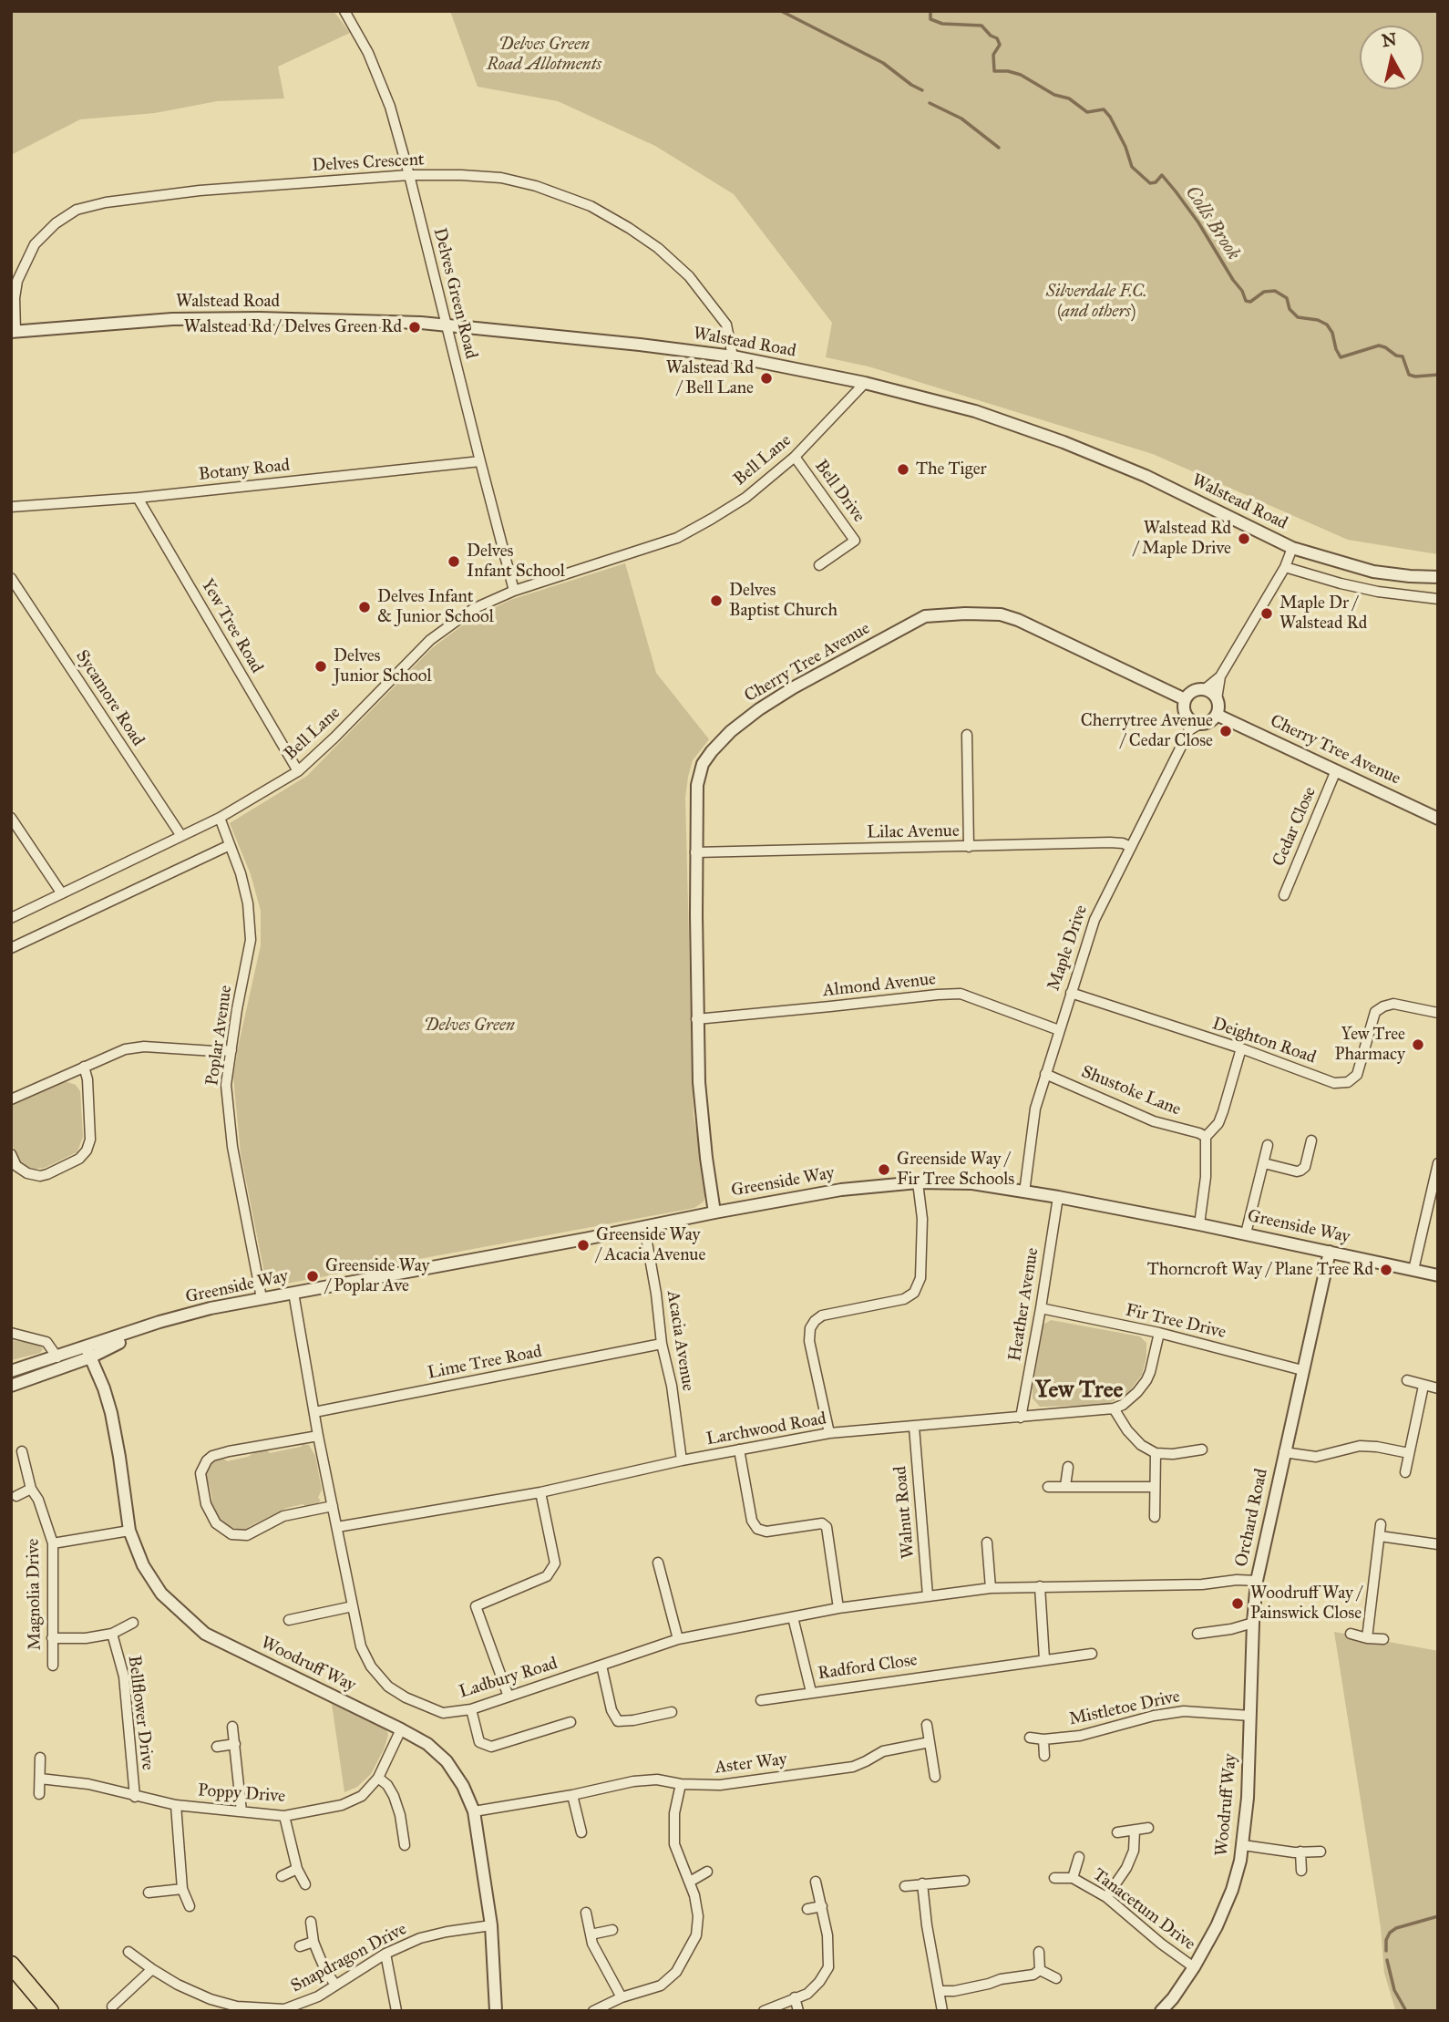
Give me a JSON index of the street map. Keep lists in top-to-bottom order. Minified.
{"streets":{"street":["Delves Crescent","Delves Green Road","Walstead Road","Bell Lane","Botany Road","Bell Drive","Yew Tree Road","Cherry Tree Avenue","Sycamore Road","Cedar Close","Lilac Avenue","Maple Drive","Almond Avenue","Poplar Avenue","Deighton Road","Shustoke Lane","Greenside Way","Heather Avenue","Fir Tree Drive","Acacia Avenue","Lime Tree Road","Larchwood Road","Walnut Road","Orchard Road","Magnolia Drive","Woodruff Way","Radford Close","Ladbury Road","Mistletoe Drive","Bellflower Drive","Aster Way","Poppy Drive","Tanacetum Drive","Snapdragon Drive"]},"crossings":[["Delves Crescent","Delves Green Road"],["Delves Crescent","Walstead Road"],["Delves Green Road","Walstead Road"],["Delves Green Road","Bell Lane"],["Delves Green Road","Botany Road"],["Walstead Road","Bell Lane"],["Bell Lane","Bell Drive"],["Bell Lane","Yew Tree Road"],["Bell Lane","Sycamore Road"],["Bell Lane","Poplar Avenue"],["Botany Road","Yew Tree Road"],["Cherry Tree Avenue","Cedar Close"],["Cherry Tree Avenue","Lilac Avenue"],["Cherry Tree Avenue","Almond Avenue"],["Cherry Tree Avenue","Greenside Way"],["Lilac Avenue","Maple Drive"],["Maple Drive","Almond Avenue"],["Maple Drive","Deighton Road"],["Maple Drive","Shustoke Lane"],["Maple Drive","Greenside Way"],["Poplar Avenue","Greenside Way"],["Greenside Way","Heather Avenue"],["Greenside Way","Acacia Avenue"],["Greenside Way","Orchard Road"],["Greenside Way","Woodruff Way"],["Greenside Way","Ladbury Road"],["Heather Avenue","Fir Tree Drive"],["Heather Avenue","Larchwood Road"],["Fir Tree Drive","Orchard Road"],["Acacia Avenue","Lime Tree Road"],["Acacia Avenue","Larchwood Road"],["Lime Tree Road","Ladbury Road"],["Larchwood Road","Walnut Road"],["Larchwood Road","Ladbury Road"],["Walnut Road","Orchard Road"],["Walnut Road","Ladbury Road"],["Orchard Road","Woodruff Way"],["Orchard Road","Ladbury Road"],["Magnolia Drive","Bellflower Drive"],["Woodruff Way","Mistletoe Drive"],["Woodruff Way","Aster Way"],["Woodruff Way","Poppy Drive"],["Woodruff Way","Tanacetum Drive"],["Woodruff Way","Snapdragon Drive"],["Radford Close","Ladbury Road"],["Bellflower Drive","Poppy Drive"]],"districts":["Yew Tree"],"water":["Colls Brook"],"parks":["Delves Green Road Allotments","Silverdale F.C. (and others)","Delves Green"],"places":["Walstead Rd / Delves Green Rd","Walstead Rd / Bell Lane","The Tiger","Walstead Rd / Maple Drive","Delves Infant School","Delves Baptist Church","Delves Infant & Junior School","Maple Dr / Walstead Rd","Delves Junior School","Cherrytree Avenue / Cedar Close","Yew Tree Pharmacy","Greenside Way / Fir Tree Schools","Greenside Way / Acacia Avenue","Thorncroft Way / Plane Tree Rd","Greenside Way / Poplar Ave","Woodruff Way / Painswick Close"],"north":"top"}
